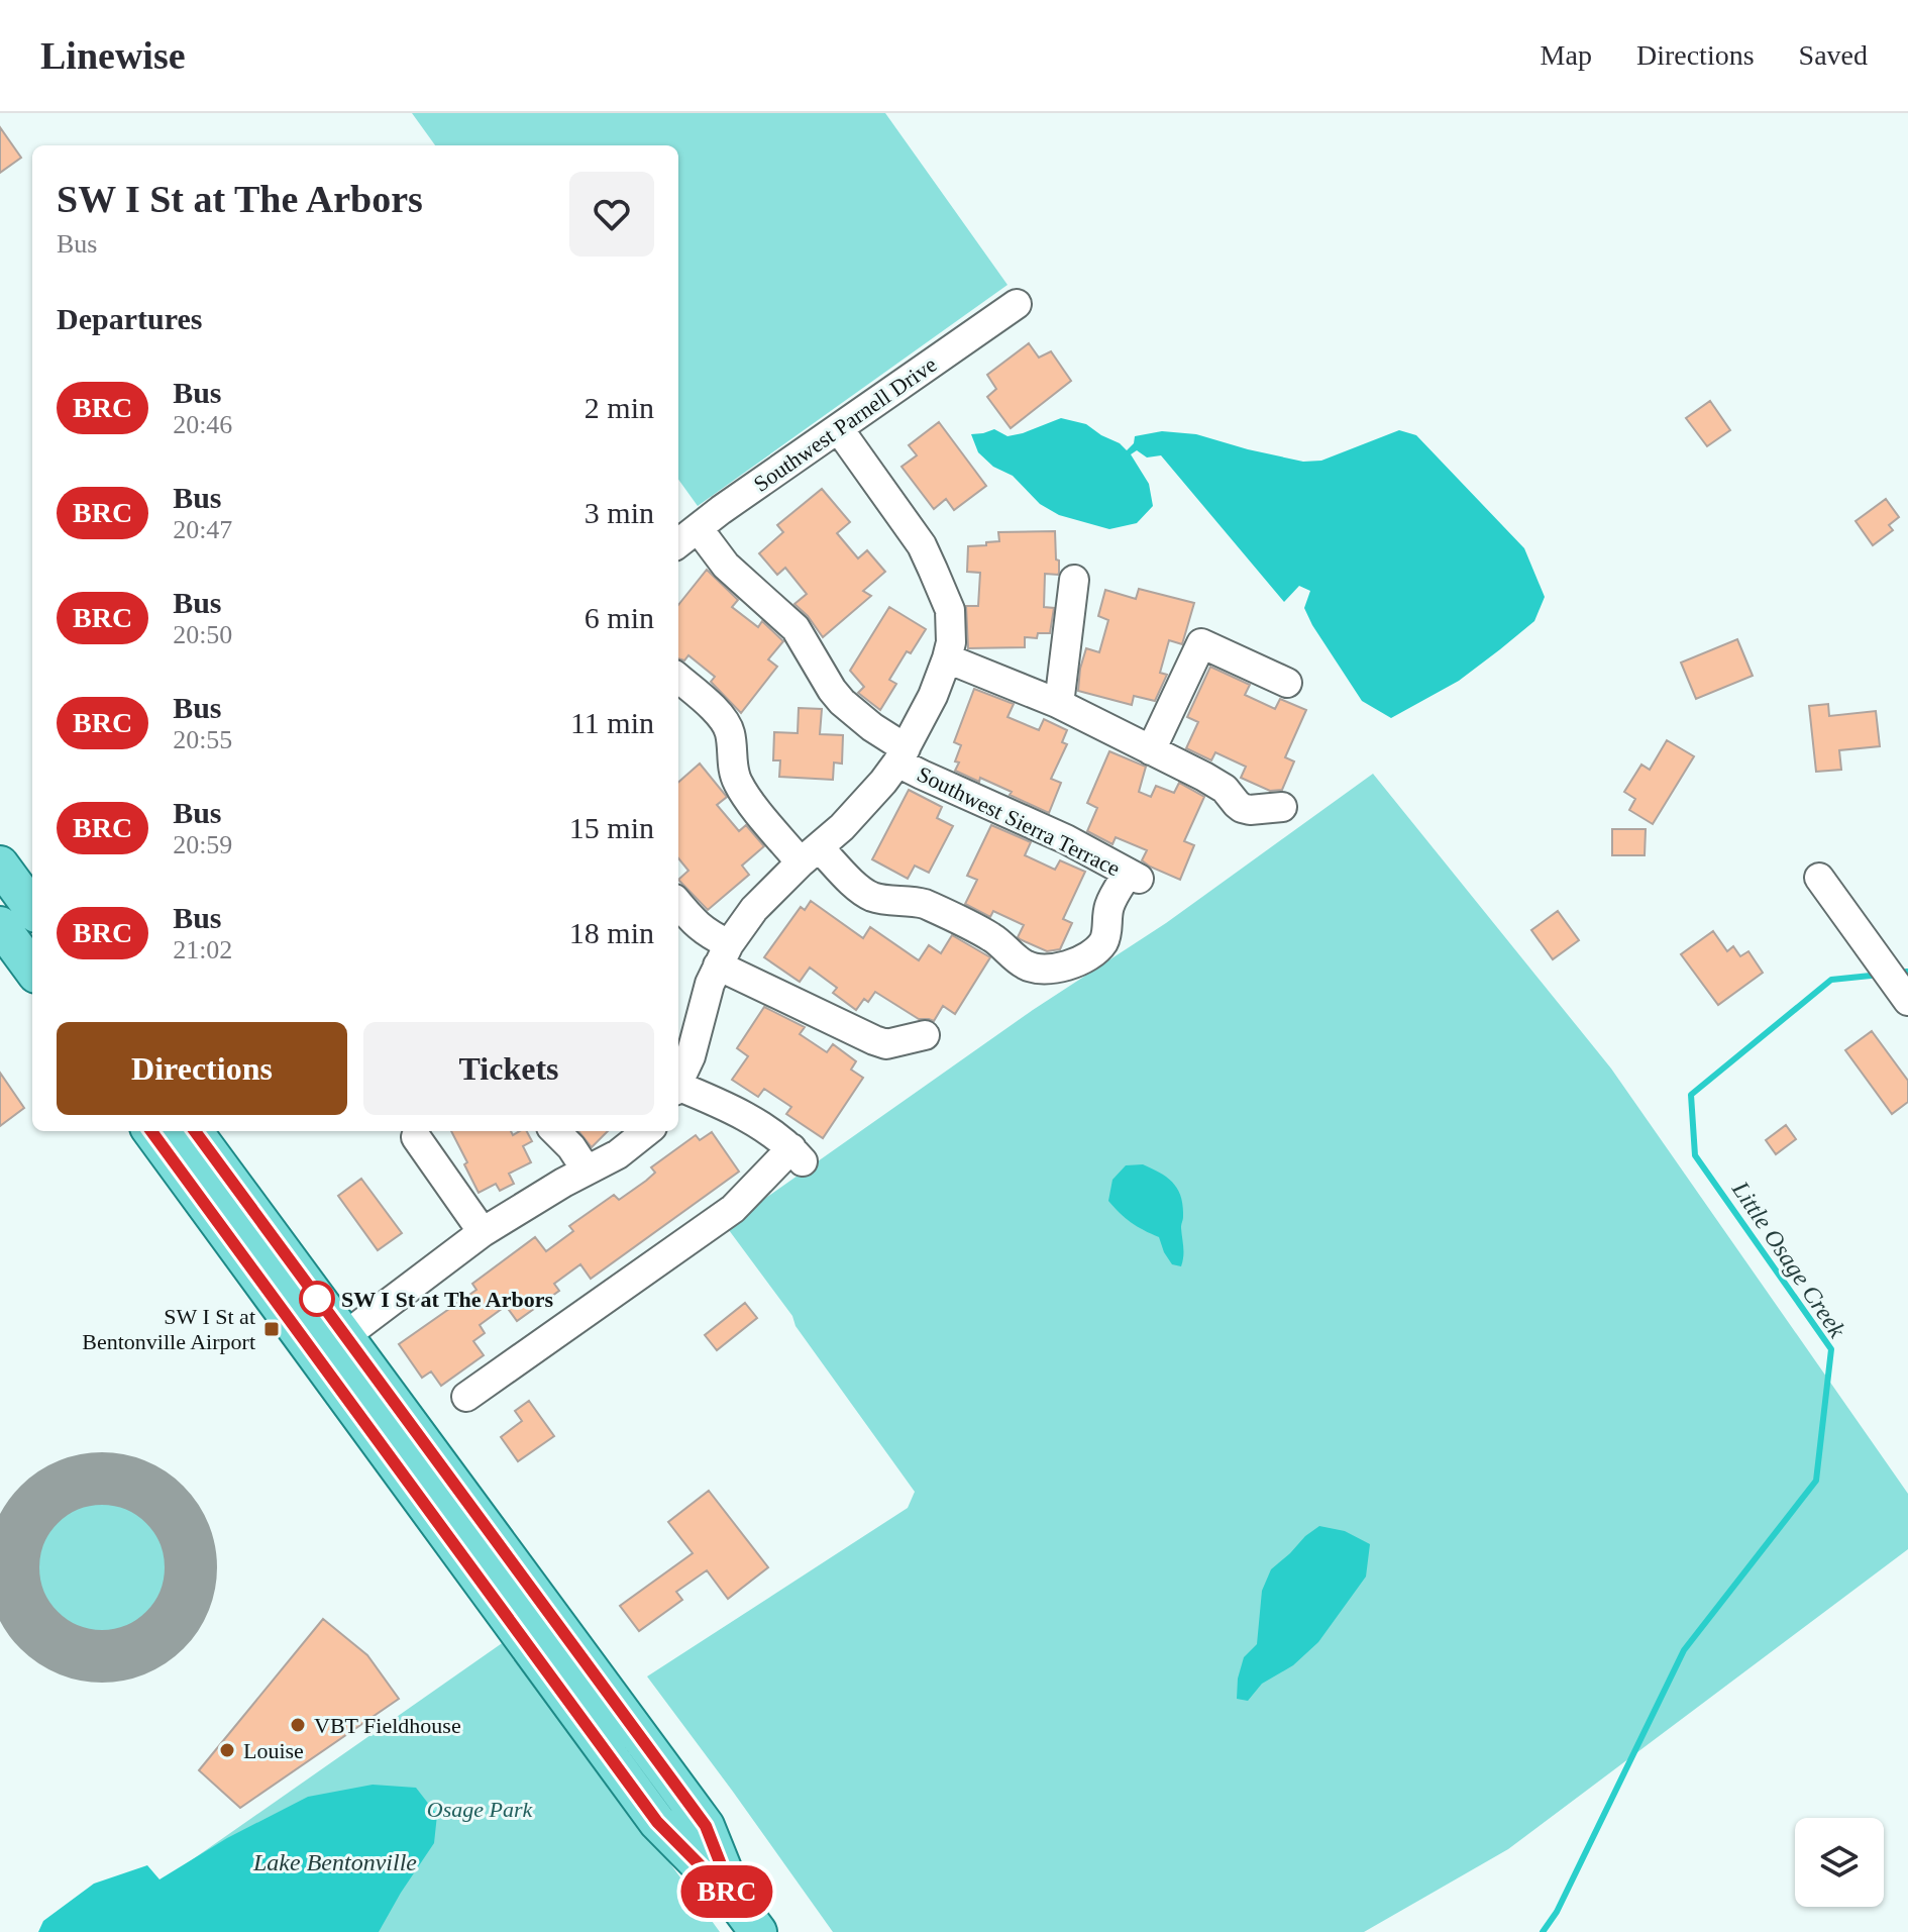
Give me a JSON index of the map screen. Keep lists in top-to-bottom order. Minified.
{"streets":{"street":["Southwest Parnell Drive","Southwest Sierra Terrace"]},"crossings":[["Southwest Parnell Drive","Southwest Sierra Terrace"]],"water":["Little Osage Creek","Lake Bentonville"],"parks":["Osage Park"],"places":{"other":["SW I St at The Arbors","VBT Fieldhouse","Louise"],"transit":["SW I St at Bentonville Airport"]},"lines":["bus line BRC"],"page":{"header":"Linewise","nav":["Map","Directions","Saved"],"on_map":"BRC","heading":[["SW I St at The Arbors","Bus"],"Departures"],"list":[{"mark":"BRC","name":"Bus","note":"20:46","value":"2 min"},{"mark":"BRC","name":"Bus","note":"20:47","value":"3 min"},{"mark":"BRC","name":"Bus","note":"20:50","value":"6 min"},{"mark":"BRC","name":"Bus","note":"20:55","value":"11 min"},{"mark":"BRC","name":"Bus","note":"20:59","value":"15 min"},{"mark":"BRC","name":"Bus","note":"21:02","value":"18 min"}],"buttons":["Directions","Tickets"]}}
